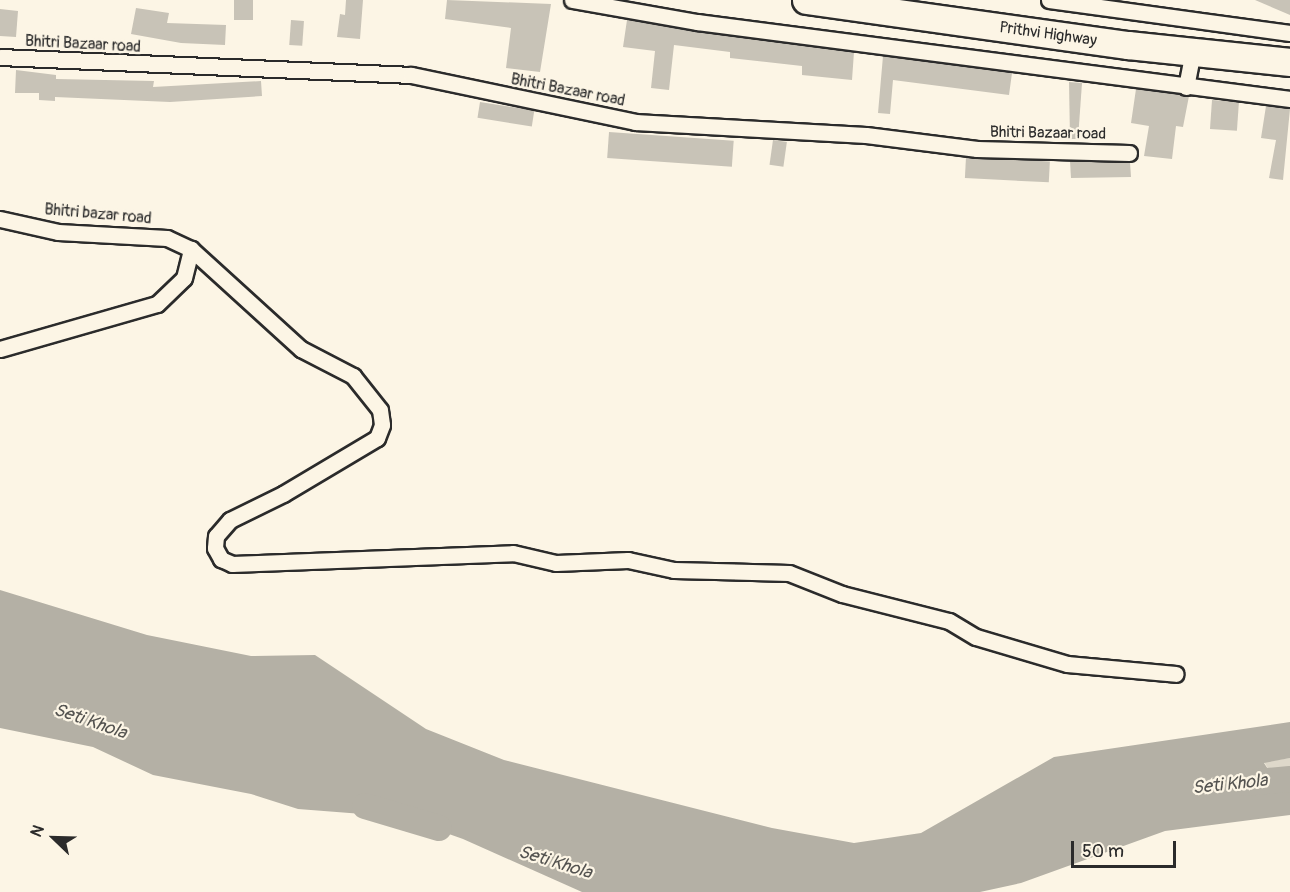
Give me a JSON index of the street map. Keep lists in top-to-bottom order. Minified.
{"streets":{"highway":["Prithvi Highway"],"street":["Bhitri Bazaar road","Bhitri bazar road"]},"water":["Seti Khola"],"scale_bar":"50 m","north":"top left"}
